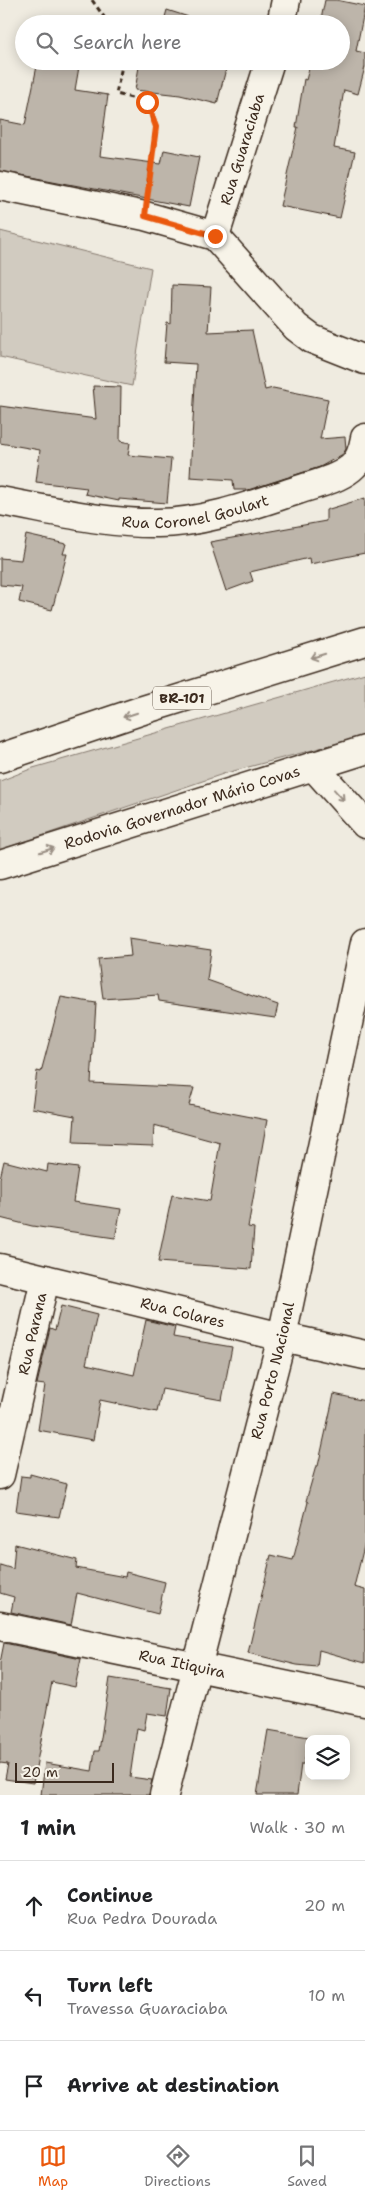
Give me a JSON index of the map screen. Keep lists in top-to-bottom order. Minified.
{"streets":{"main road":["Rua Guaraciaba","Rua Coronel Goulart","BR-101","Rodovia Governador Mário Covas","Rua Colares","Rua Parana","Rua Porto Nacional","Rua Itiquira"]},"crossings":[["Rua Colares","Rua Parana"],["Rua Colares","Rua Porto Nacional"],["Rua Porto Nacional","Rua Itiquira"]],"scale_bar":"20 m","page":{"search":"Search here","scale":"20 m","heading":["1 min","Walk · 30 m"],"list":[["Continue","Rua Pedra Dourada","20 m"],["Turn left","Travessa Guaraciaba","10 m"],"Arrive at destination"],"nav":["Map","Directions","Saved"]}}
